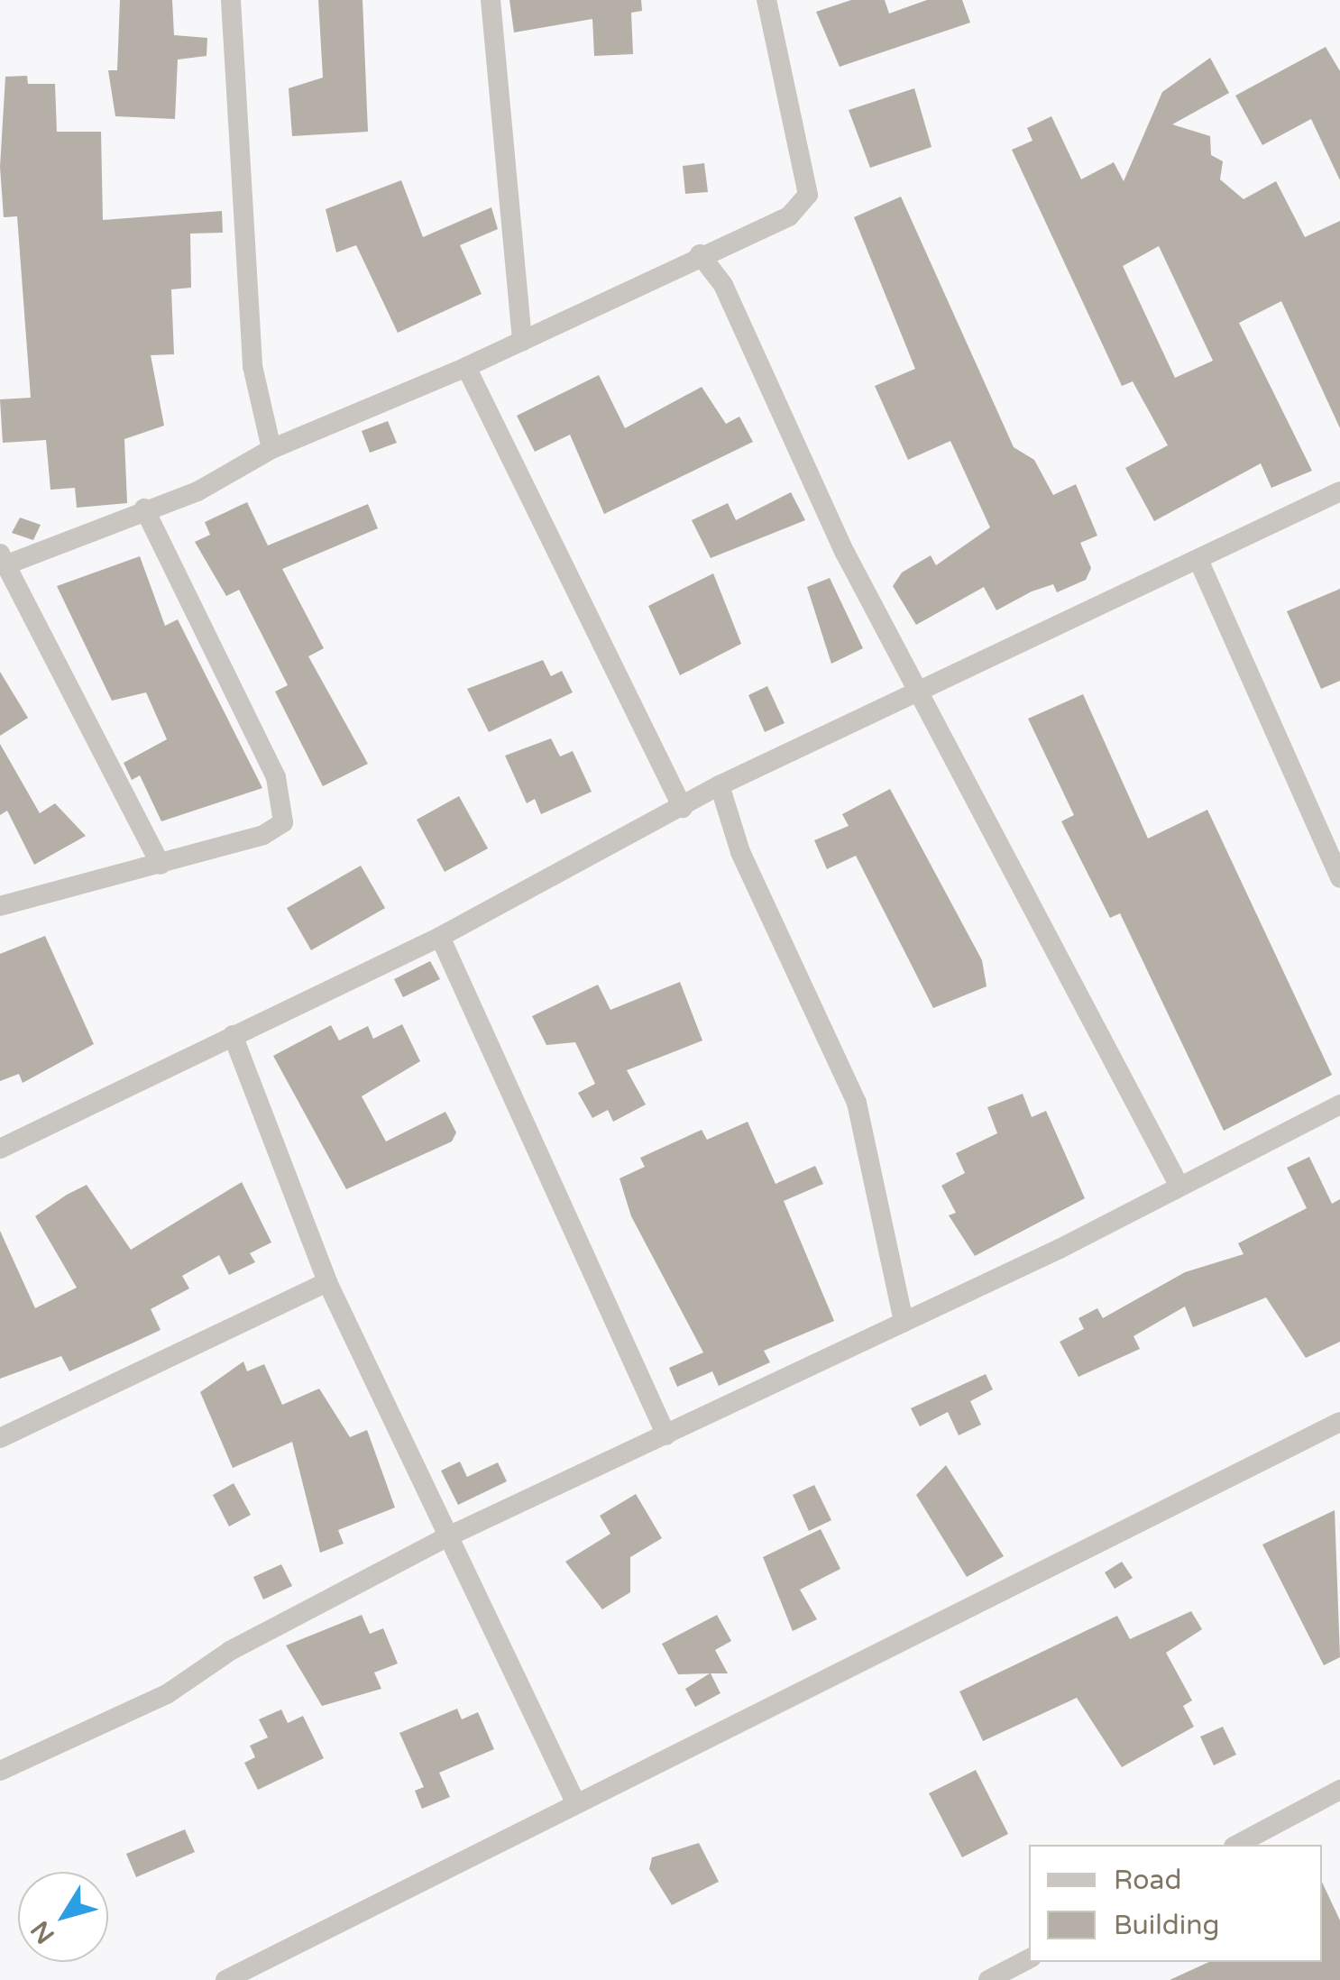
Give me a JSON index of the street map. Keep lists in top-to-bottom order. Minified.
{"legend":["Road","Building"],"north":"bottom left"}
